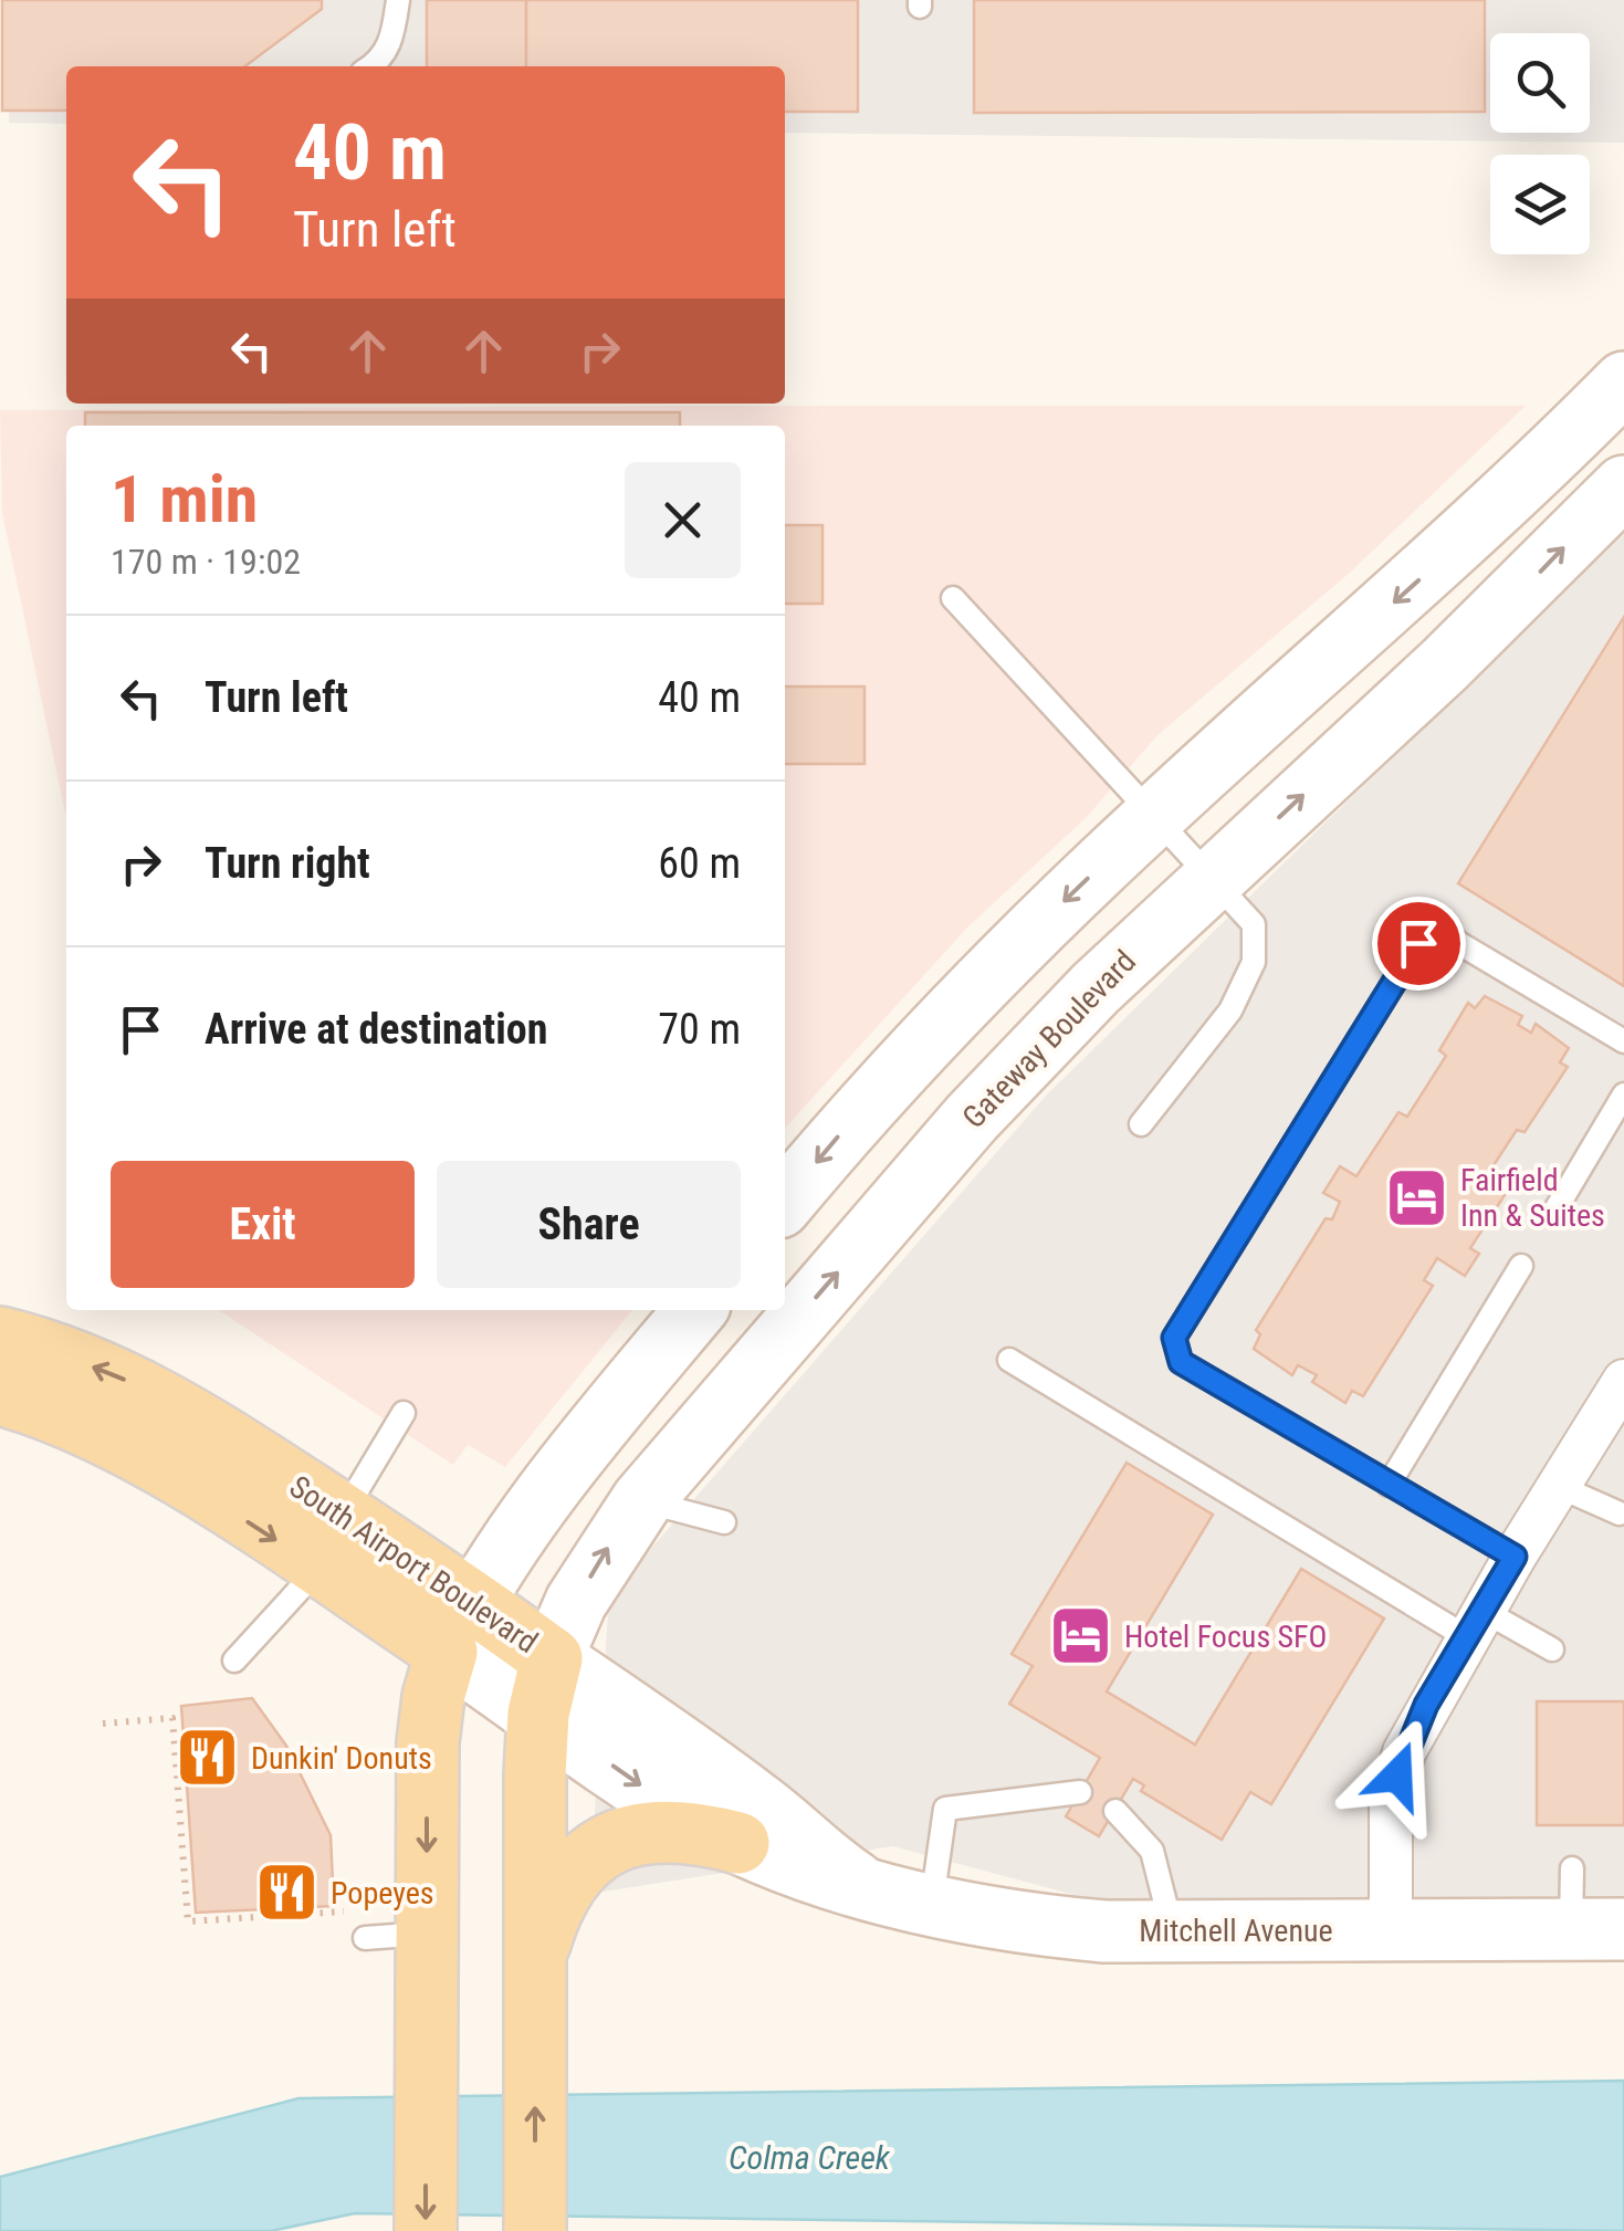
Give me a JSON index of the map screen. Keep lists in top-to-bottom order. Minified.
{"streets":{"main road":["Gateway Boulevard","South Airport Boulevard","Mitchell Avenue"]},"crossings":[["Gateway Boulevard","Mitchell Avenue"],["South Airport Boulevard","Mitchell Avenue"]],"water":["Colma Creek"],"places":{"hotel":["Fairfield Inn & Suites","Hotel Focus SFO"],"restaurant":["Dunkin' Donuts","Popeyes"]},"page":{"turn":["40 m","Turn left"],"heading":["1 min","170 m · 19:02"],"list":[{"name":"Turn left","value":"40 m"},{"name":"Turn right","value":"60 m"},{"name":"Arrive at destination","value":"70 m"}],"buttons":["Exit","Share"]}}
